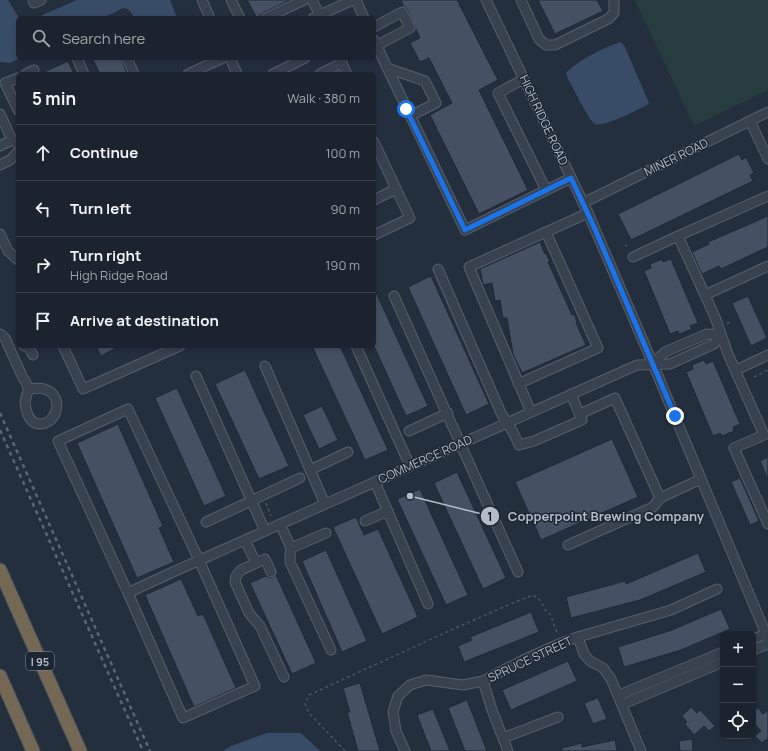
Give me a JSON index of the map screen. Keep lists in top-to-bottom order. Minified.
{"streets":{"highway":["I 95"],"street":["HIGH RIDGE ROAD","MINER ROAD","COMMERCE ROAD","SPRUCE STREET"]},"crossings":[["HIGH RIDGE ROAD","MINER ROAD"],["HIGH RIDGE ROAD","COMMERCE ROAD"]],"places":["Copperpoint Brewing Company"],"page":{"search":"Search here","heading":["5 min","Walk · 380 m"],"list":[["Continue","100 m"],["Turn left","90 m"],["Turn right","High Ridge Road","190 m"],"Arrive at destination"],"map_buttons":["+","−"]}}
